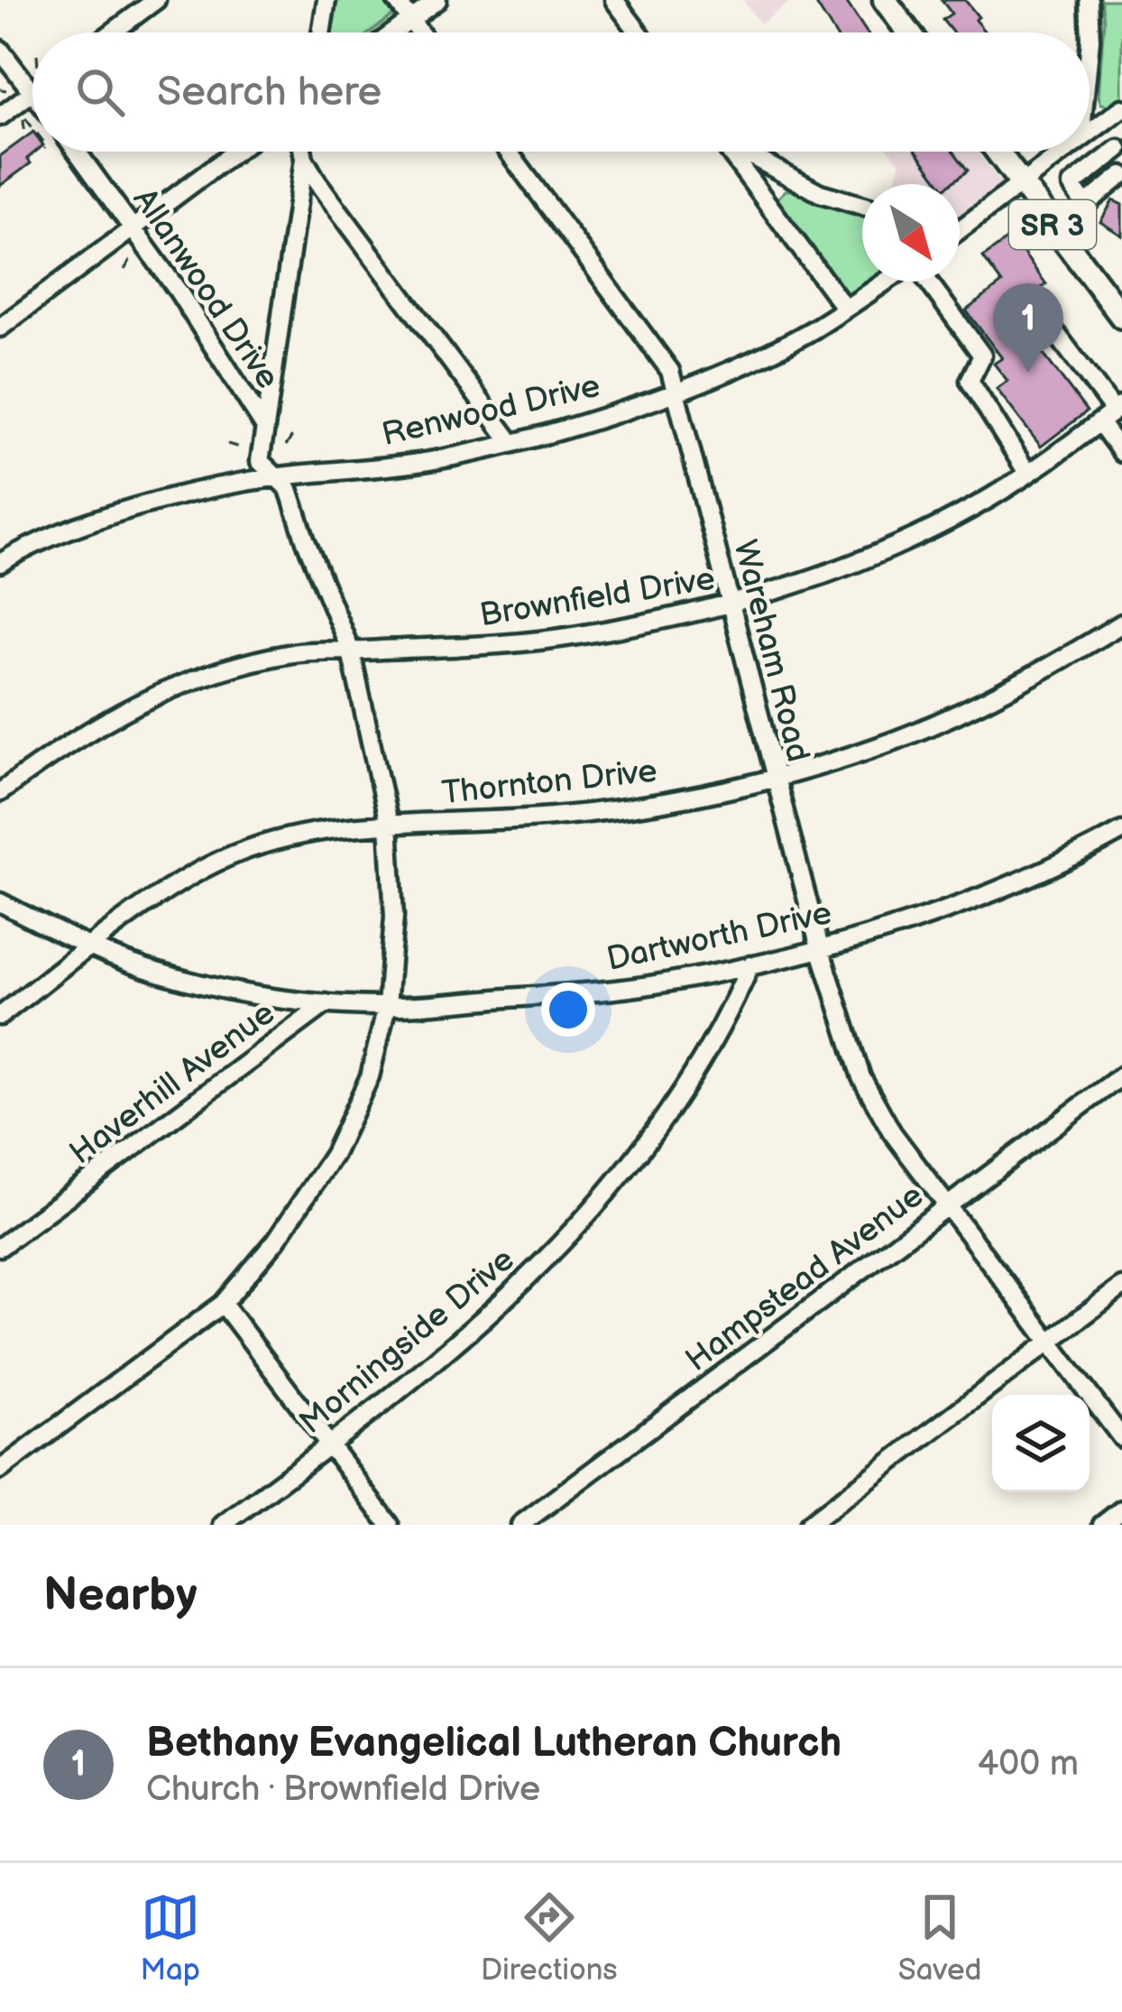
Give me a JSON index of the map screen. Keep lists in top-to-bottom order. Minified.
{"streets":{"main road":["SR 3"],"street":["Allanwood Drive","Renwood Drive","Brownfield Drive","Wareham Road","Thornton Drive","Dartworth Drive","Haverhill Avenue","Hampstead Avenue","Morningside Drive"]},"crossings":[["Allanwood Drive","Renwood Drive"],["Allanwood Drive","Brownfield Drive"],["Allanwood Drive","Thornton Drive"],["Allanwood Drive","Dartworth Drive"],["Renwood Drive","Wareham Road"],["Brownfield Drive","Wareham Road"],["Wareham Road","Thornton Drive"],["Wareham Road","Dartworth Drive"],["Wareham Road","Hampstead Avenue"],["Thornton Drive","Dartworth Drive"],["Dartworth Drive","Haverhill Avenue"],["Dartworth Drive","Morningside Drive"]],"north":"bottom right","page":{"search":"Search here","pins":"1","heading":"Nearby","list":[{"mark":"1","name":"Bethany Evangelical Lutheran Church","note":"Church · Brownfield Drive","value":"400 m"}],"nav":["Map","Directions","Saved"]}}
